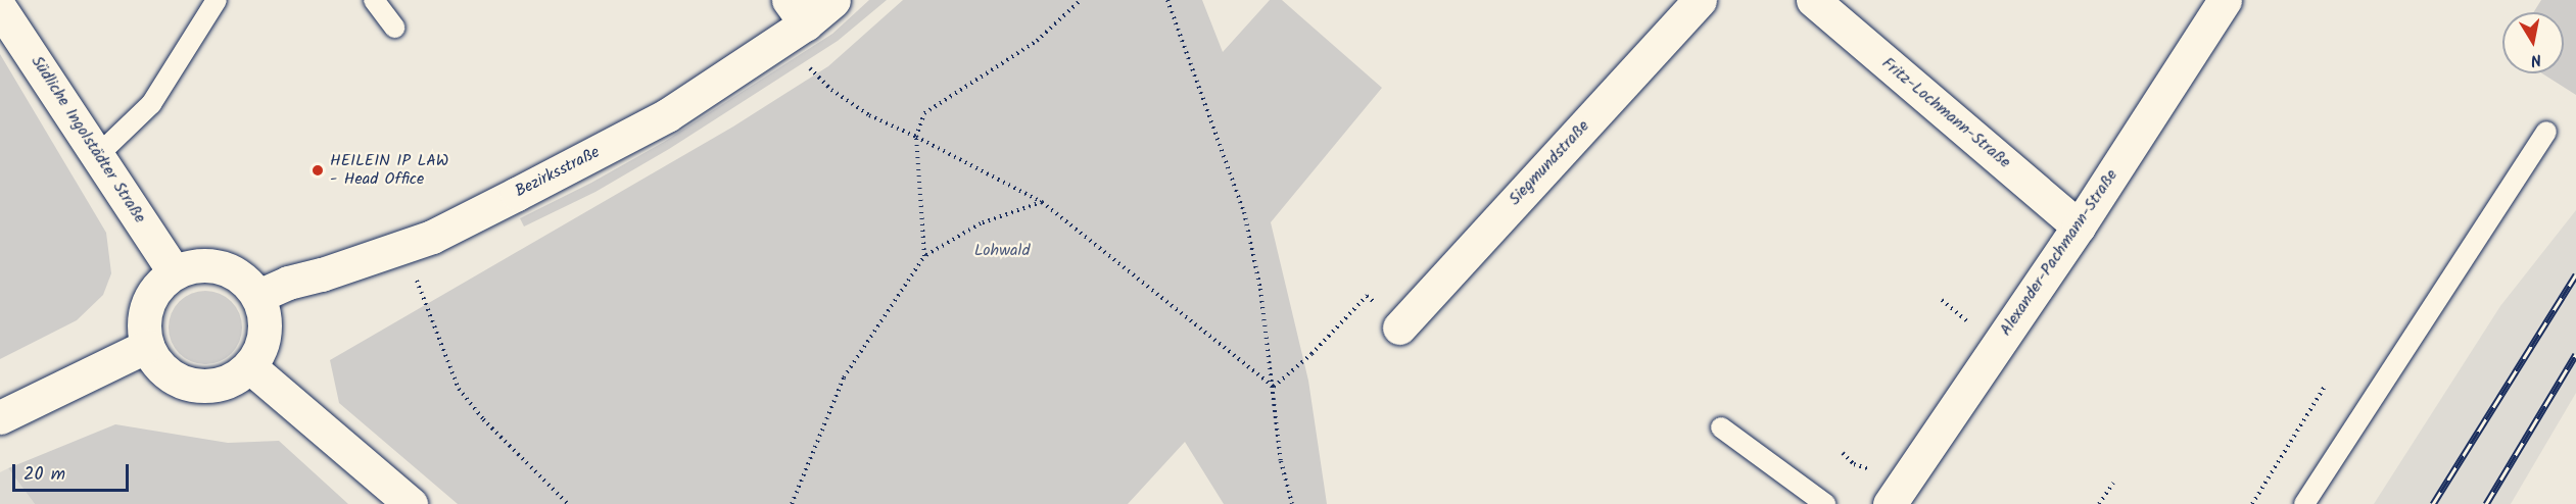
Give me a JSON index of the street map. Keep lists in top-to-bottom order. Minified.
{"streets":{"street":["Fritz-Lochmann-Straße","Südliche Ingolstädter Straße","Siegmundstraße","Bezirksstraße","Alexander-Pachmann-Straße"]},"crossings":[["Fritz-Lochmann-Straße","Alexander-Pachmann-Straße"],["Südliche Ingolstädter Straße","Bezirksstraße"]],"parks":["Lohwald"],"places":["HEILEIN IP LAW - Head Office"],"scale_bar":"20 m","north":"bottom"}
